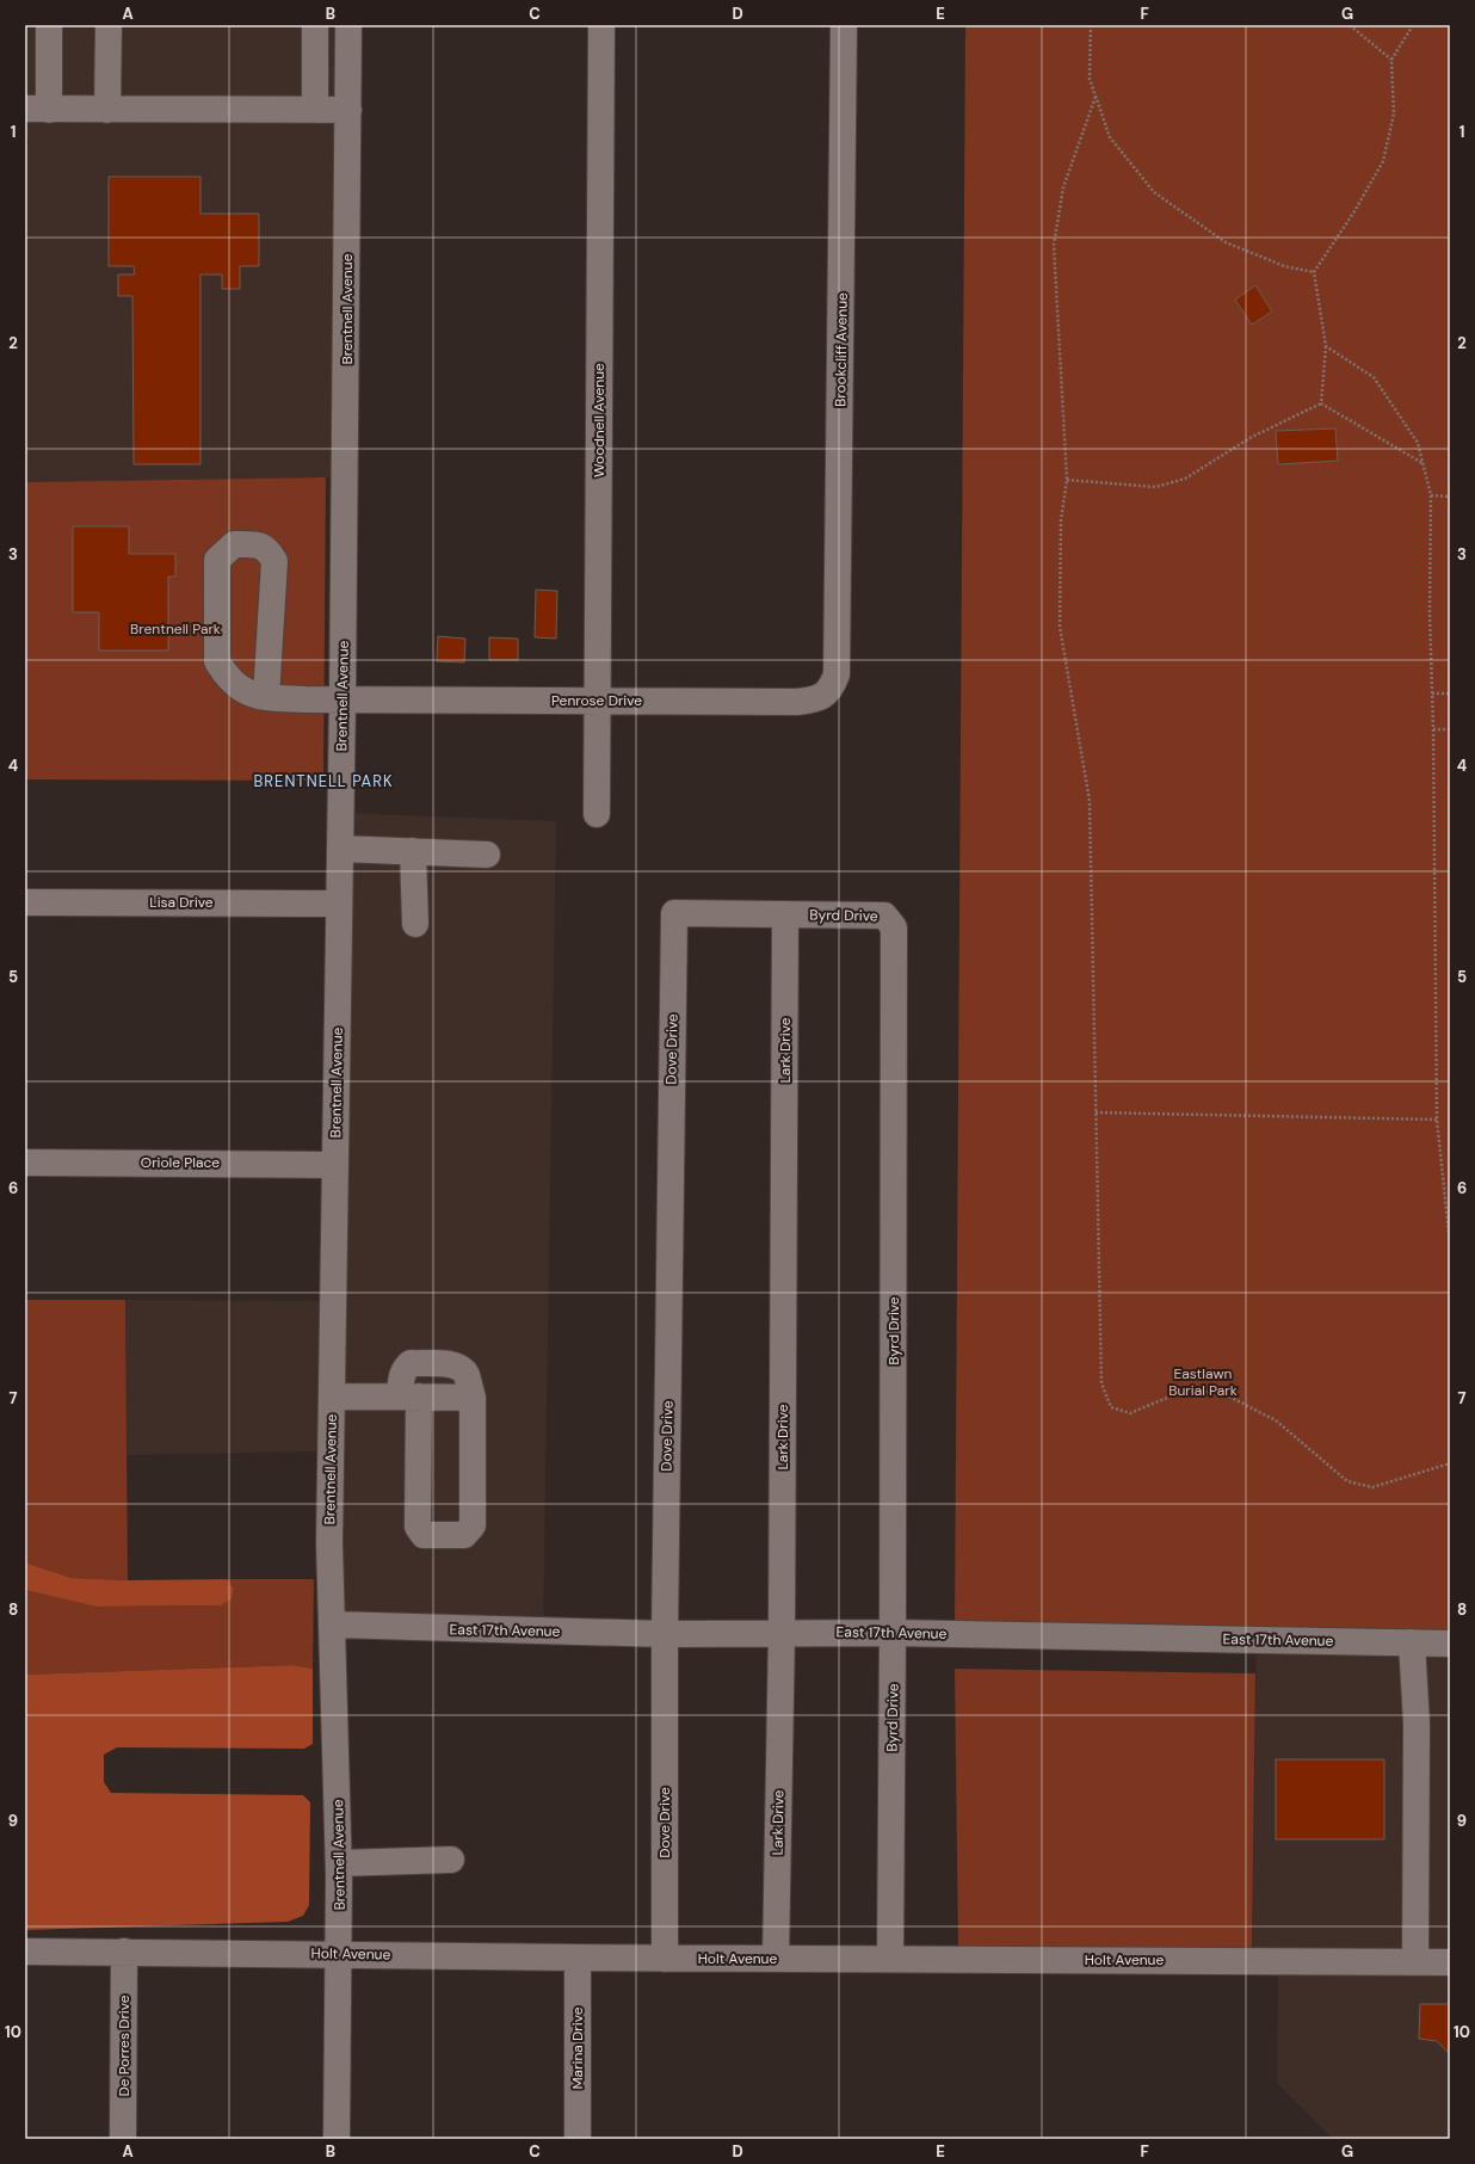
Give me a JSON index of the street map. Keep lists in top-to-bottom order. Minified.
{"streets":{"street":["Brentnell Avenue","Brookcliff Avenue","Woodnell Avenue","Penrose Drive","Lisa Drive","Byrd Drive","Dove Drive","Lark Drive","Oriole Place","East 17th Avenue","Holt Avenue","De Porres Drive","Marina Drive"]},"crossings":[["Brentnell Avenue","Penrose Drive"],["Brentnell Avenue","Lisa Drive"],["Brentnell Avenue","Oriole Place"],["Brentnell Avenue","East 17th Avenue"],["Brentnell Avenue","Holt Avenue"],["Brookcliff Avenue","Penrose Drive"],["Woodnell Avenue","Penrose Drive"],["Byrd Drive","Dove Drive"],["Byrd Drive","Lark Drive"],["Byrd Drive","East 17th Avenue"],["Byrd Drive","Holt Avenue"],["Dove Drive","East 17th Avenue"],["Dove Drive","Holt Avenue"],["Lark Drive","East 17th Avenue"],["Lark Drive","Holt Avenue"],["Holt Avenue","De Porres Drive"],["Holt Avenue","Marina Drive"]],"districts":["BRENTNELL PARK"],"parks":["Brentnell Park","Eastlawn Burial Park"],"grid":{"columns":["A","B","C","D","E","F","G"],"rows":["1","2","3","4","5","6","7","8","9","10"]}}
